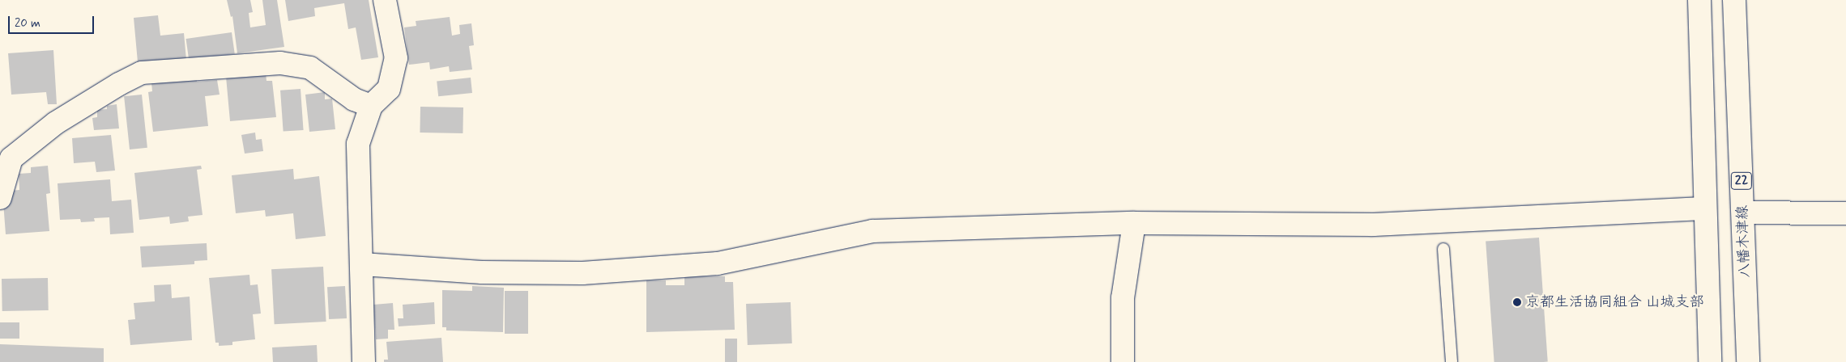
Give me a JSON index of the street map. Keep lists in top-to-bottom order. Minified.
{"streets":{"street":["22","八幡木津線"]},"places":["京都生活協同組合 山城支部"],"scale_bar":"20 m"}
